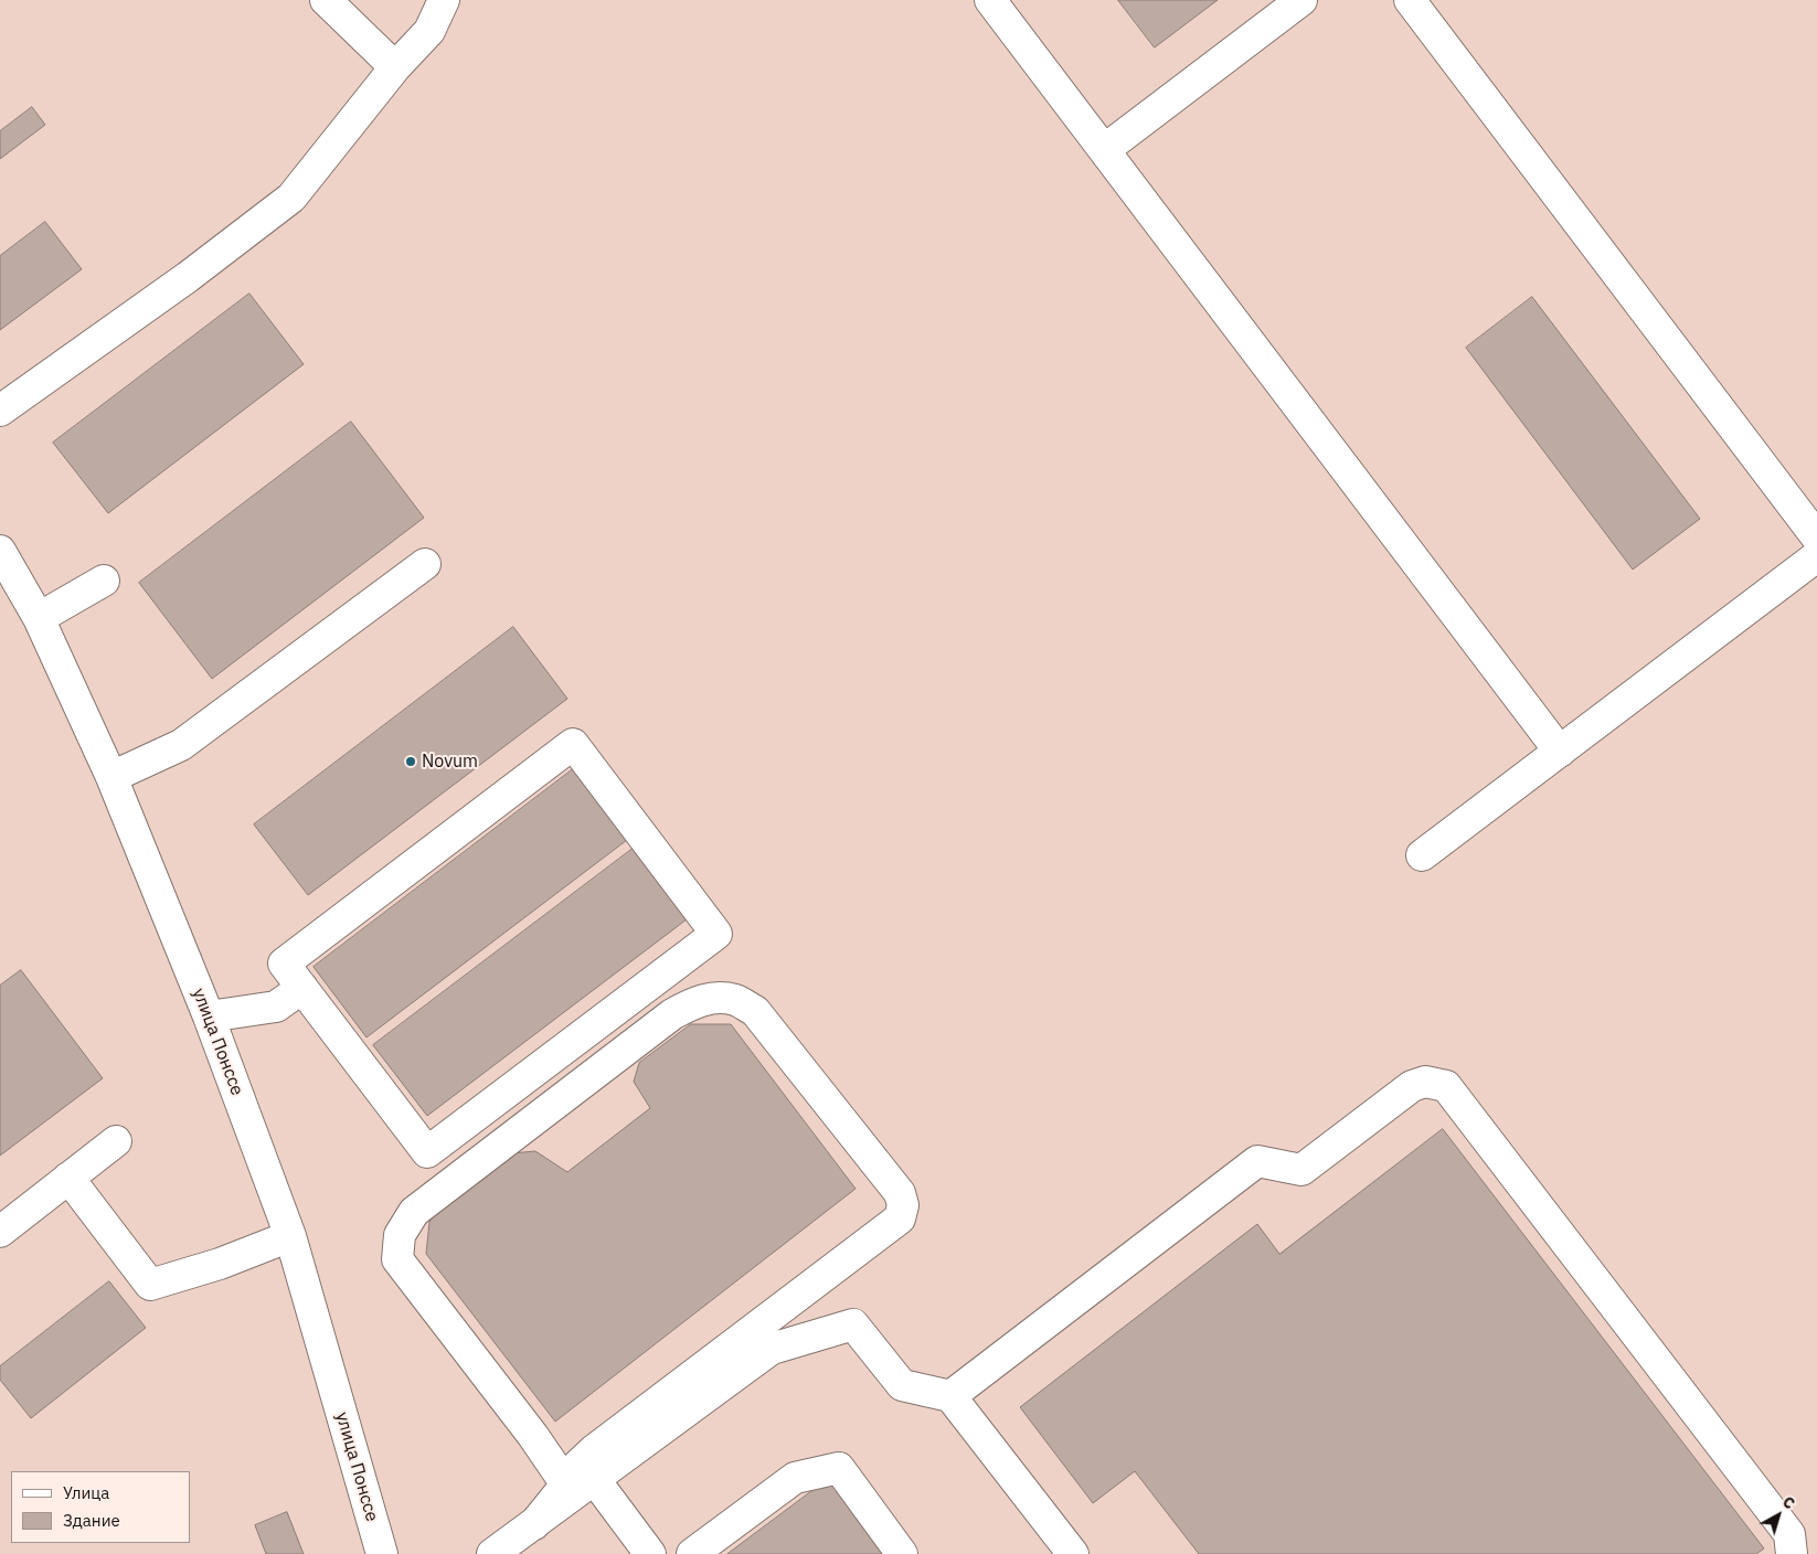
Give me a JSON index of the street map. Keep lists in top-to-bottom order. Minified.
{"streets":{"street":["улица Понссе"]},"places":["Novum"],"legend":["Улица","Здание"],"north":"top right"}
